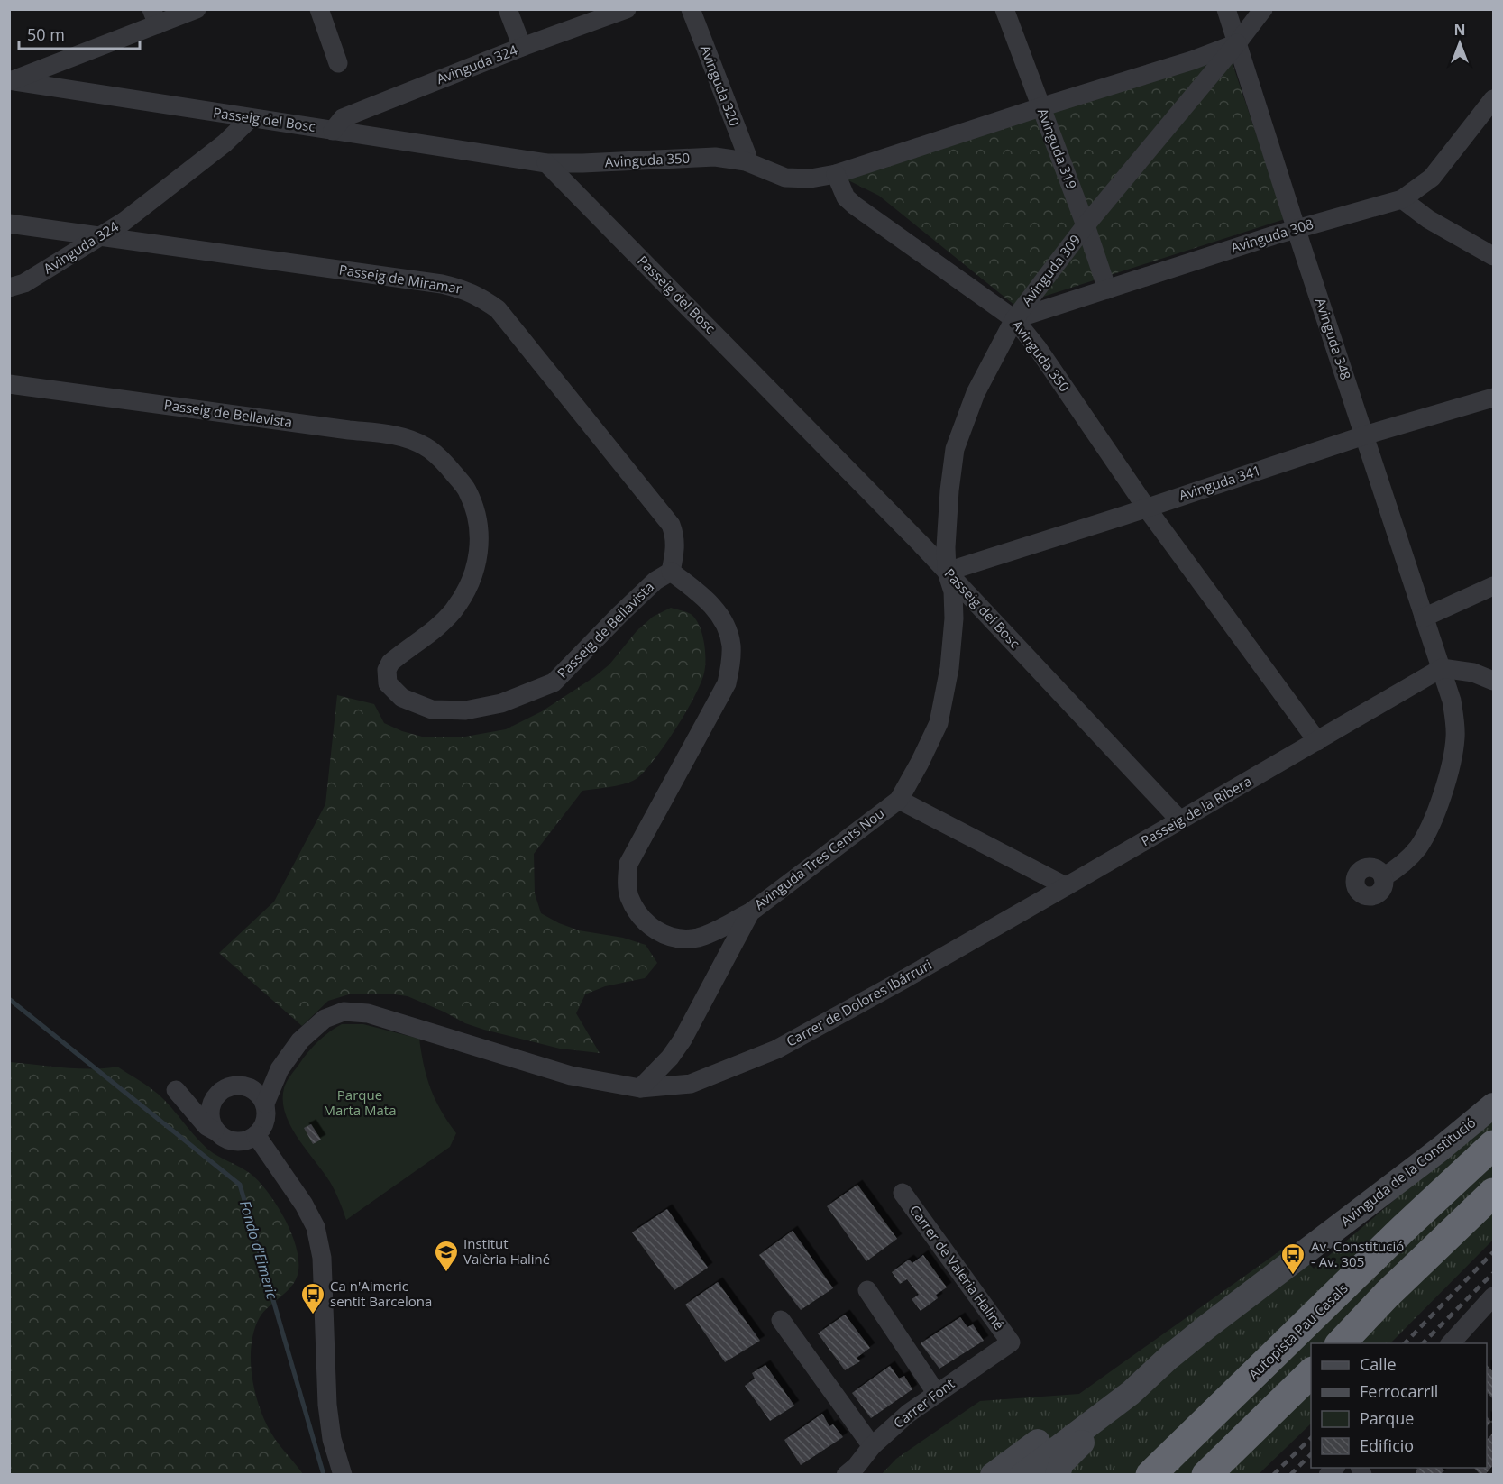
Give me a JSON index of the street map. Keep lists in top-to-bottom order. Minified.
{"streets":{"highway":["Autopista Pau Casals"],"street":["Avinguda 324","Avinguda 320","Passeig del Bosc","Avinguda 319","Avinguda 350","Avinguda 308","Avinguda 309","Passeig de Miramar","Avinguda 348","Passeig de Bellavista","Avinguda 341","Passeig de la Ribera","Avinguda Tres Cents Nou","Carrer de Dolores Ibárruri","Avinguda de la Constitució","Carrer de Valèria Haliné","Carrer Font"]},"crossings":[["Avinguda 324","Passeig del Bosc"],["Avinguda 324","Passeig de Miramar"],["Avinguda 320","Avinguda 350"],["Passeig del Bosc","Avinguda 350"],["Passeig del Bosc","Avinguda 309"],["Passeig del Bosc","Avinguda 341"],["Passeig del Bosc","Passeig de la Ribera"],["Passeig del Bosc","Avinguda Tres Cents Nou"],["Avinguda 319","Avinguda 308"],["Avinguda 319","Avinguda 309"],["Avinguda 350","Avinguda 308"],["Avinguda 350","Avinguda 309"],["Avinguda 350","Avinguda 341"],["Avinguda 350","Passeig de la Ribera"],["Avinguda 308","Avinguda 309"],["Avinguda 308","Avinguda 348"],["Avinguda 309","Avinguda 348"],["Avinguda 309","Avinguda 341"],["Avinguda 309","Avinguda Tres Cents Nou"],["Passeig de Miramar","Passeig de Bellavista"],["Avinguda 348","Avinguda 341"],["Avinguda 348","Passeig de la Ribera"],["Avinguda 341","Avinguda Tres Cents Nou"],["Passeig de la Ribera","Carrer de Dolores Ibárruri"],["Avinguda Tres Cents Nou","Carrer de Dolores Ibárruri"],["Carrer de Valèria Haliné","Carrer Font"]],"water":["Fondo d'Eimeric"],"parks":["Parque Marta Mata"],"places":{"school or university":["Institut Valèria Haliné"],"bus stop":["Av. Constitució - Av. 305","Ca n'Aimeric sentit Barcelona"]},"legend":["Calle","Ferrocarril","Parque","Edificio"],"scale_bar":"50 m","north":"top"}
